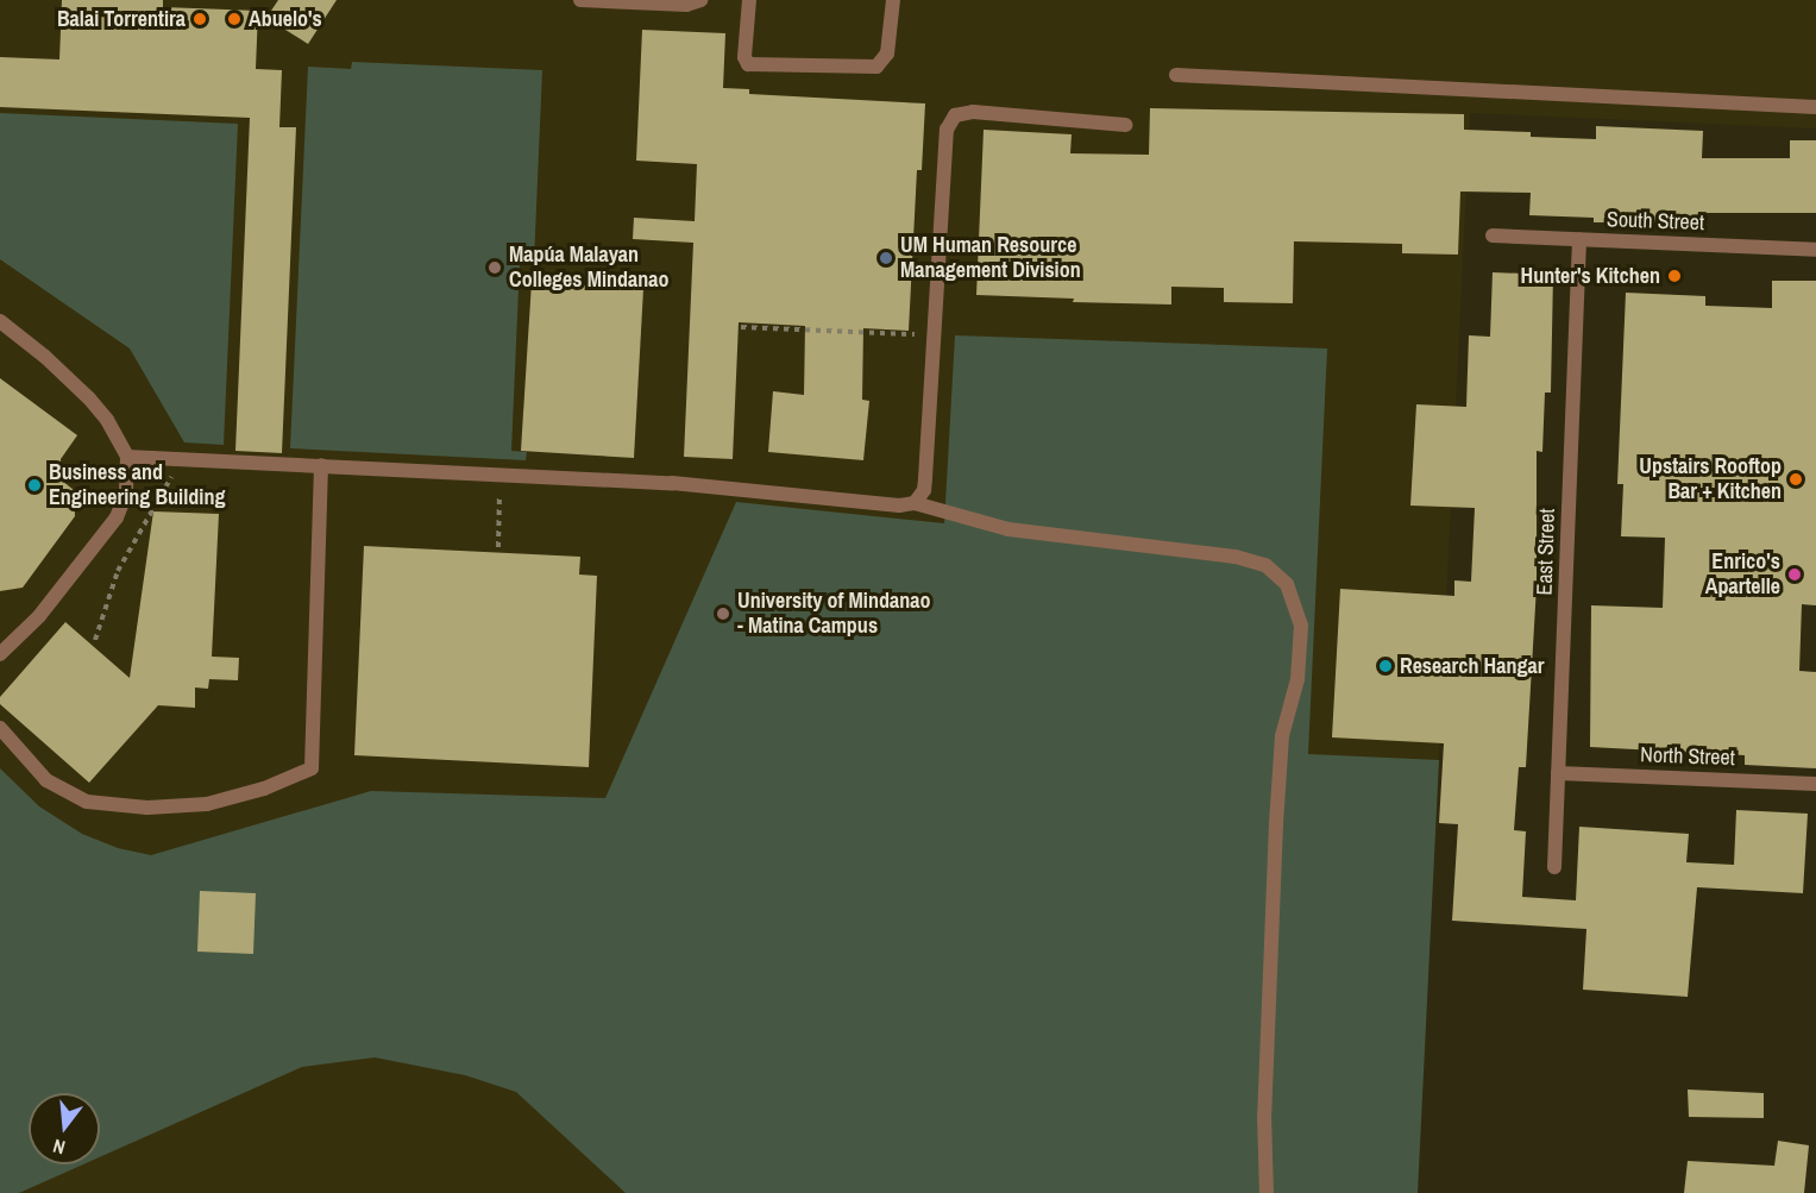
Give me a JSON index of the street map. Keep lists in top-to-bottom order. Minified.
{"streets":{"street":["South Street","East Street","North Street"]},"crossings":[["South Street","East Street"],["East Street","North Street"]],"places":["Balai Torrentira","Abuelo's","UM Human Resource Management Division","Mapúa Malayan Colleges Mindanao","Hunter's Kitchen","Upstairs Rooftop Bar + Kitchen","Business and Engineering Building","Enrico's Apartelle","University of Mindanao - Matina Campus","Research Hangar"],"north":"bottom"}
